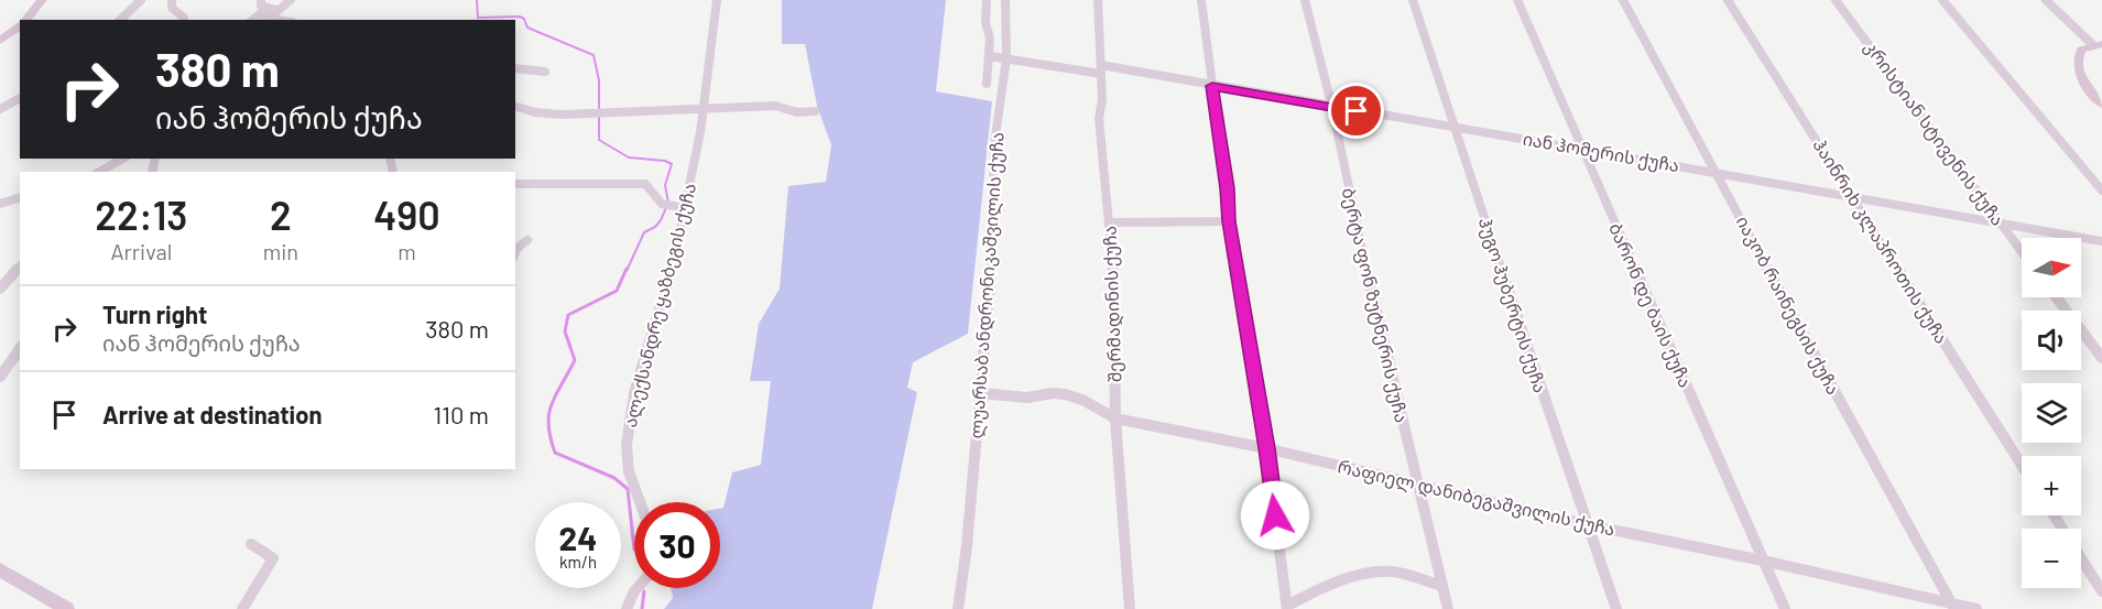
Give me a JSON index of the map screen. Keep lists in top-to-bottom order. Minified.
{"streets":{"street":["კრისტიან სტივენის ქუჩა","იან ჰომერის ქუჩა","ჰაინრიხ კლაპროთის ქუჩა","ლუარსაბ ანდრონიკაშვილის ქუჩა","შერმადინის ქუჩა","ალექსანდრე ყაზბეგის ქუჩა","ბერტა ფონ ზუტნერის ქუჩა","ჰუგო ჰუბერტის ქუჩა","ბარონ დე ბაის ქუჩა","იაკობ რაინეგსის ქუჩა","რაფიელ დანიბეგაშვილის ქუჩა"]},"crossings":[["კრისტიან სტივენის ქუჩა","იან ჰომერის ქუჩა"],["იან ჰომერის ქუჩა","ჰაინრიხ კლაპროთის ქუჩა"],["იან ჰომერის ქუჩა","ლუარსაბ ანდრონიკაშვილის ქუჩა"],["იან ჰომერის ქუჩა","შერმადინის ქუჩა"],["იან ჰომერის ქუჩა","ბერტა ფონ ზუტნერის ქუჩა"],["იან ჰომერის ქუჩა","ჰუგო ჰუბერტის ქუჩა"],["იან ჰომერის ქუჩა","ბარონ დე ბაის ქუჩა"],["იან ჰომერის ქუჩა","იაკობ რაინეგსის ქუჩა"],["ლუარსაბ ანდრონიკაშვილის ქუჩა","რაფიელ დანიბეგაშვილის ქუჩა"],["შერმადინის ქუჩა","რაფიელ დანიბეგაშვილის ქუჩა"],["ბერტა ფონ ზუტნერის ქუჩა","რაფიელ დანიბეგაშვილის ქუჩა"],["ჰუგო ჰუბერტის ქუჩა","რაფიელ დანიბეგაშვილის ქუჩა"],["ბარონ დე ბაის ქუჩა","რაფიელ დანიბეგაშვილის ქუჩა"],["იაკობ რაინეგსის ქუჩა","რაფიელ დანიბეგაშვილის ქუჩა"]],"north":"right","page":{"turn":["380 m","იან ჰომერის ქუჩა"],"eta":["22:13","Arrival","2","min","490","m"],"map_buttons":["+","−"],"list":[{"name":"Turn right","note":"იან ჰომერის ქუჩა","value":"380 m"},{"name":"Arrive at destination","value":"110 m"}],"speed":"24 km/h","limit":"30"}}
